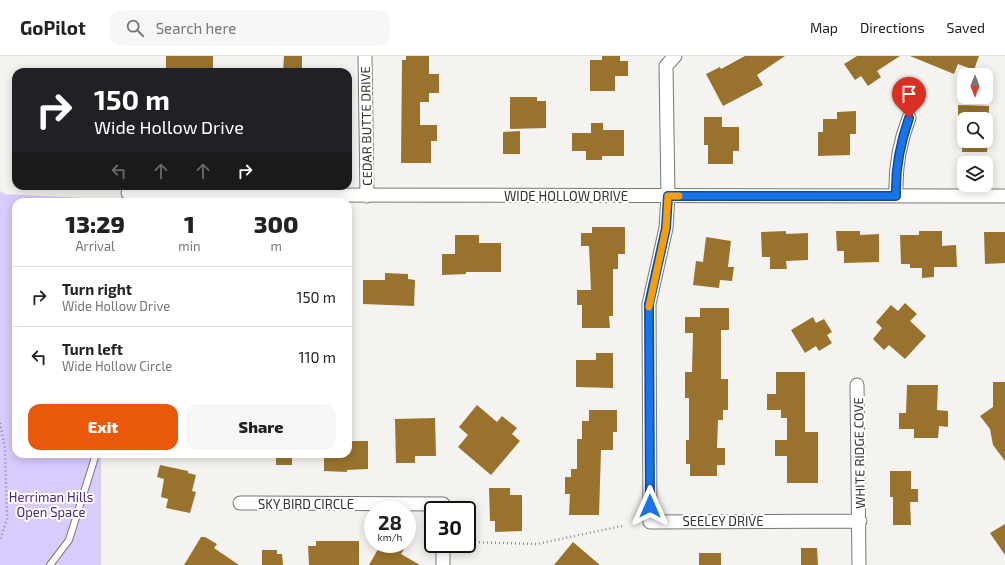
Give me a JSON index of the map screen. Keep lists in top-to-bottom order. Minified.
{"streets":{"street":["CEDAR BUTTE DRIVE","WIDE HOLLOW DRIVE","WHITE RIDGE COVE","SKY BIRD CIRCLE","SEELEY DRIVE"]},"crossings":[["CEDAR BUTTE DRIVE","WIDE HOLLOW DRIVE"],["WIDE HOLLOW DRIVE","SEELEY DRIVE"],["WHITE RIDGE COVE","SEELEY DRIVE"]],"parks":["Herriman Hills Open Space"],"north":"bottom","page":{"header":"GoPilot","search":"Search here","nav":["Map","Directions","Saved"],"turn":["150 m","Wide Hollow Drive"],"eta":["13:29","Arrival","1","min","300","m"],"list":[{"name":"Turn right","note":"Wide Hollow Drive","value":"150 m"},{"name":"Turn left","note":"Wide Hollow Circle","value":"110 m"}],"buttons":["Exit","Share"],"speed":"28 km/h","limit":"30"}}
